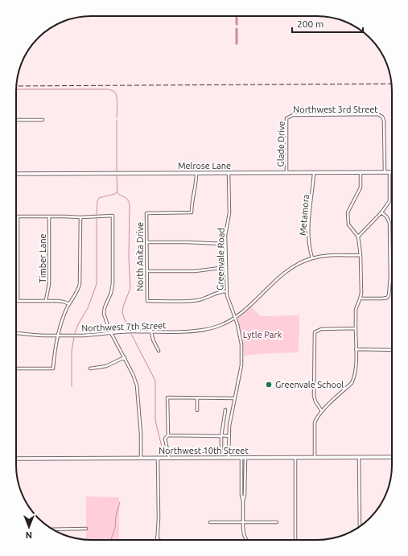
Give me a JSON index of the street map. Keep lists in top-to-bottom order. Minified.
{"streets":{"street":["Northwest 3rd Street","Glade Drive","Melrose Lane","Metamora","North Anita Drive","Timber Lane","Greenvale Road","Northwest 7th Street","Northwest 10th Street"]},"crossings":[["Northwest 3rd Street","Glade Drive"],["Northwest 3rd Street","Melrose Lane"],["Glade Drive","Melrose Lane"],["Melrose Lane","Metamora"],["Melrose Lane","North Anita Drive"],["Melrose Lane","Greenvale Road"],["Metamora","Northwest 7th Street"],["North Anita Drive","Greenvale Road"],["Greenvale Road","Northwest 7th Street"],["Greenvale Road","Northwest 10th Street"]],"parks":["Lytle Park"],"places":["Greenvale School"],"scale_bar":"200 m","north":"bottom"}
